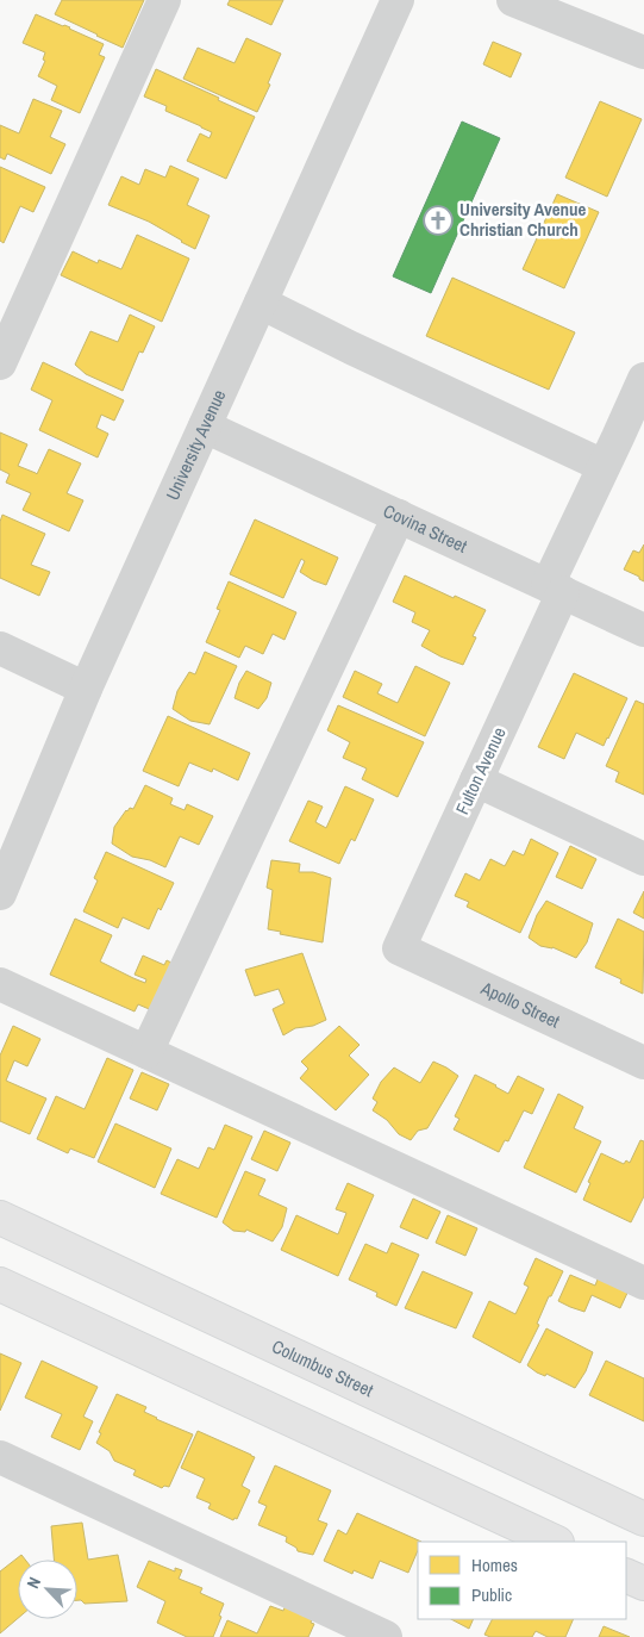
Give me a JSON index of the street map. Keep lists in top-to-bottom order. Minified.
{"streets":{"main road":["Columbus Street"],"street":["University Avenue","Covina Street","Fulton Avenue","Apollo Street"]},"crossings":[["University Avenue","Covina Street"],["Covina Street","Fulton Avenue"],["Fulton Avenue","Apollo Street"]],"places":{"church":["University Avenue Christian Church"]},"legend":["Homes","Public"],"north":"top left"}
